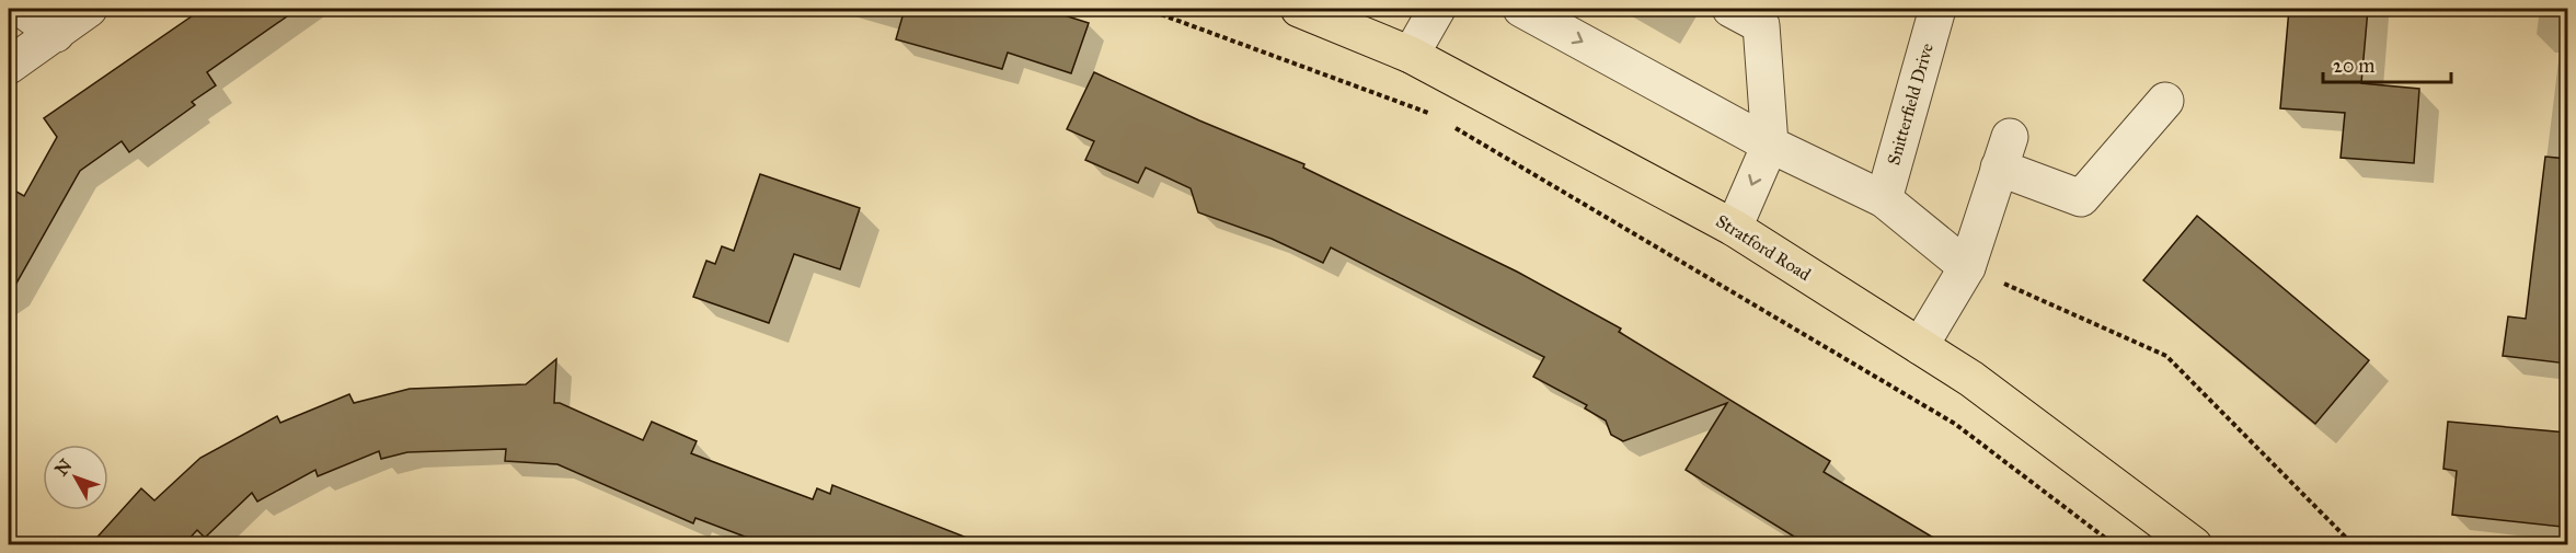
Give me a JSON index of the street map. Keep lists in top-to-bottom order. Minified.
{"streets":{"highway":["Stratford Road"],"street":["Snitterfield Drive"]},"scale_bar":"20 m","north":"top left"}
